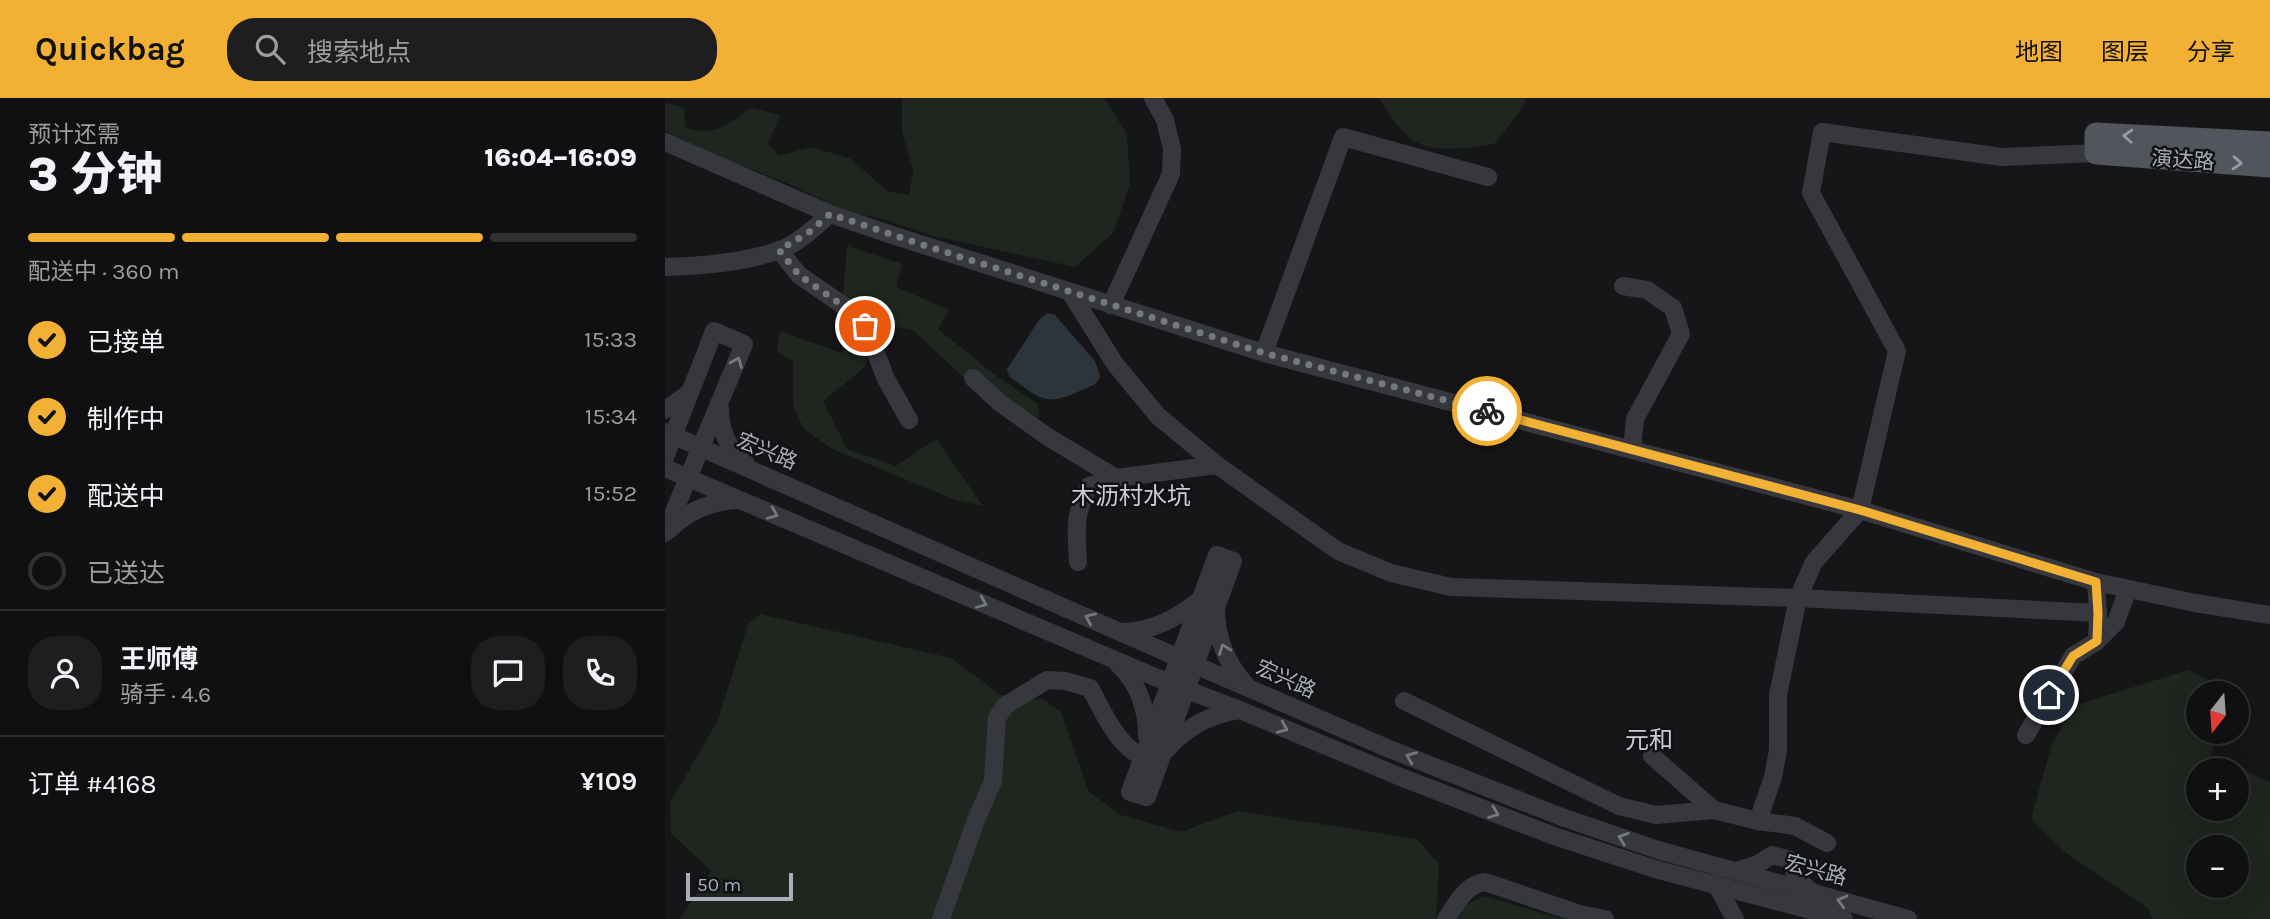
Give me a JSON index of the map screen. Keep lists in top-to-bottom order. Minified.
{"streets":{"main road":["演达路"],"street":["宏兴路"]},"districts":["木沥村水坑","元和"],"scale_bar":"50 m","north":"bottom","page":{"header":"Quickbag","search":"搜索地点","nav":["地图","图层","分享"],"heading":["3 分钟","预计还需","16:04–16:09"],"panel":["王师傅","骑手 · 4.6","订单 #4168","¥109"],"bar":"配送中 · 360 m","list":[["已接单","15:33"],["制作中","15:34"],["配送中","15:52"],"已送达"],"map_buttons":["+","−"],"scale":"50 m"}}
